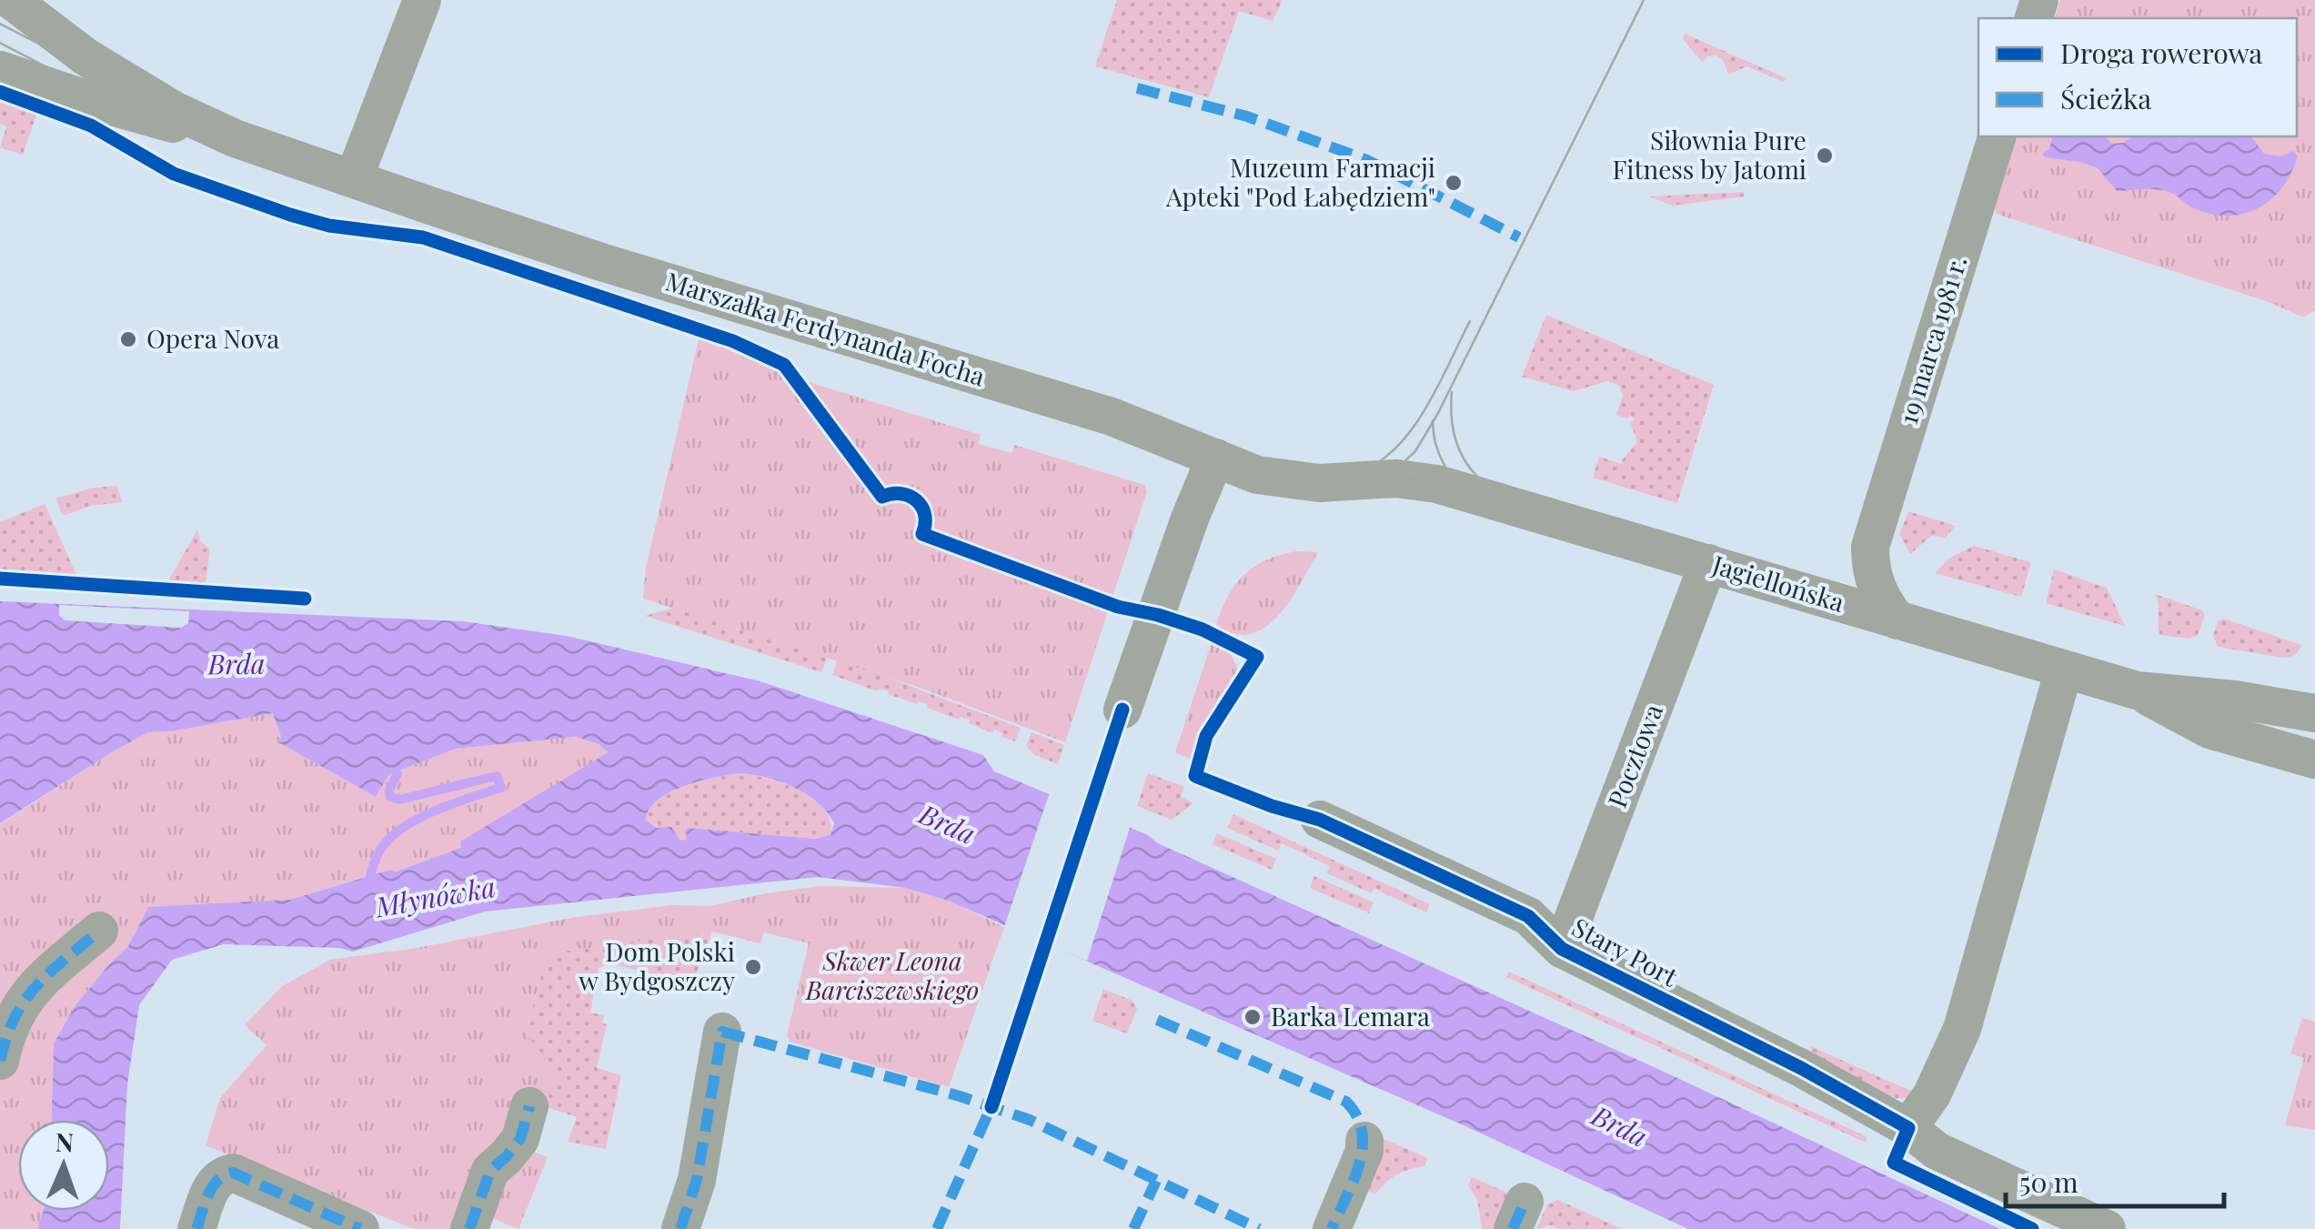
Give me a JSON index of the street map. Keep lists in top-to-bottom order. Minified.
{"streets":{"street":["Marszałka Ferdynanda Focha","19 marca 1981 r.","Jagiellońska","Pocztowa","Stary Port"]},"crossings":[["Marszałka Ferdynanda Focha","Jagiellońska"],["19 marca 1981 r.","Jagiellońska"],["Jagiellońska","Pocztowa"],["Pocztowa","Stary Port"]],"water":["Brda","Młynówka"],"parks":["Skwer Leona Barciszewskiego"],"places":["Siłownia Pure Fitness by Jatomi","Muzeum Farmacji Apteki \"Pod Łabędziem\"","Opera Nova","Dom Polski w Bydgoszczy","Barka Lemara"],"legend":["Droga rowerowa","Ścieżka"],"scale_bar":"50 m","north":"top"}
